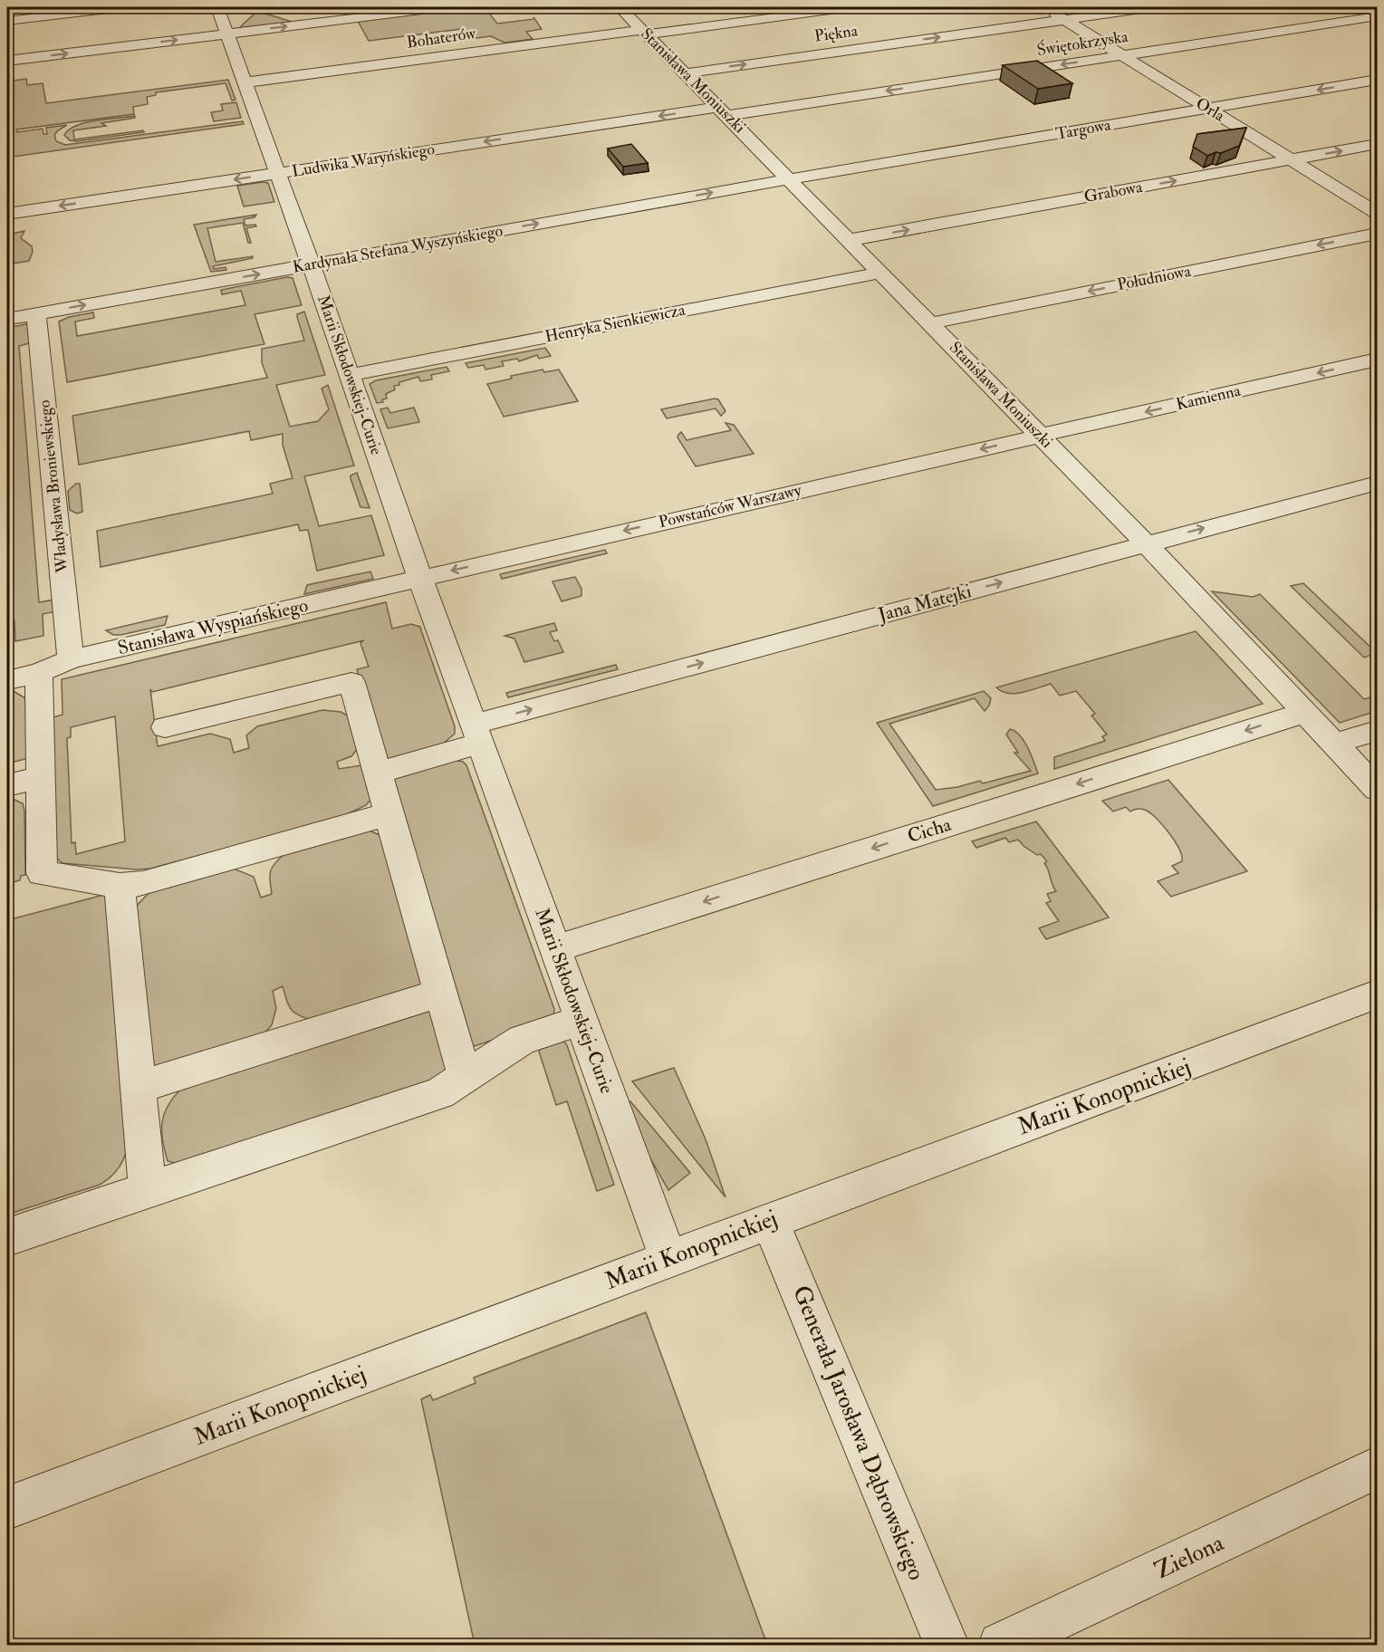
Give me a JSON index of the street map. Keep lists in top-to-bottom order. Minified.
{"streets":{"street":["Piękna","Bohaterów","Świętokrzyska","Stanisława Moniuszki","Orla","Targowa","Ludwika Waryńskiego","Grabowa","Kardynała Stefana Wyszyńskiego","Południowa","Henryka Sienkiewicza","Marii Skłodowskiej-Curie","Kamienna","Władysława Broniewskiego","Powstańców Warszawy","Jana Matejki","Stanisława Wyspiańskiego","Cicha","Marii Konopnickiej","Generała Jarosława Dąbrowskiego","Zielona"]},"crossings":[["Piękna","Stanisława Moniuszki"],["Piękna","Orla"],["Bohaterów","Stanisława Moniuszki"],["Bohaterów","Marii Skłodowskiej-Curie"],["Świętokrzyska","Stanisława Moniuszki"],["Świętokrzyska","Orla"],["Świętokrzyska","Ludwika Waryńskiego"],["Stanisława Moniuszki","Targowa"],["Stanisława Moniuszki","Ludwika Waryńskiego"],["Stanisława Moniuszki","Grabowa"],["Stanisława Moniuszki","Kardynała Stefana Wyszyńskiego"],["Stanisława Moniuszki","Południowa"],["Stanisława Moniuszki","Henryka Sienkiewicza"],["Stanisława Moniuszki","Kamienna"],["Stanisława Moniuszki","Powstańców Warszawy"],["Stanisława Moniuszki","Jana Matejki"],["Stanisława Moniuszki","Cicha"],["Orla","Targowa"],["Orla","Grabowa"],["Targowa","Kardynała Stefana Wyszyńskiego"],["Ludwika Waryńskiego","Marii Skłodowskiej-Curie"],["Kardynała Stefana Wyszyńskiego","Marii Skłodowskiej-Curie"],["Kardynała Stefana Wyszyńskiego","Władysława Broniewskiego"],["Henryka Sienkiewicza","Marii Skłodowskiej-Curie"],["Marii Skłodowskiej-Curie","Powstańców Warszawy"],["Marii Skłodowskiej-Curie","Jana Matejki"],["Marii Skłodowskiej-Curie","Stanisława Wyspiańskiego"],["Marii Skłodowskiej-Curie","Cicha"],["Marii Skłodowskiej-Curie","Marii Konopnickiej"],["Kamienna","Powstańców Warszawy"],["Władysława Broniewskiego","Stanisława Wyspiańskiego"],["Powstańców Warszawy","Stanisława Wyspiańskiego"],["Marii Konopnickiej","Generała Jarosława Dąbrowskiego"]],"one_way":["Piękna","Świętokrzyska","Grabowa","Południowa","Kamienna","Powstańców Warszawy","Jana Matejki","Cicha"]}
